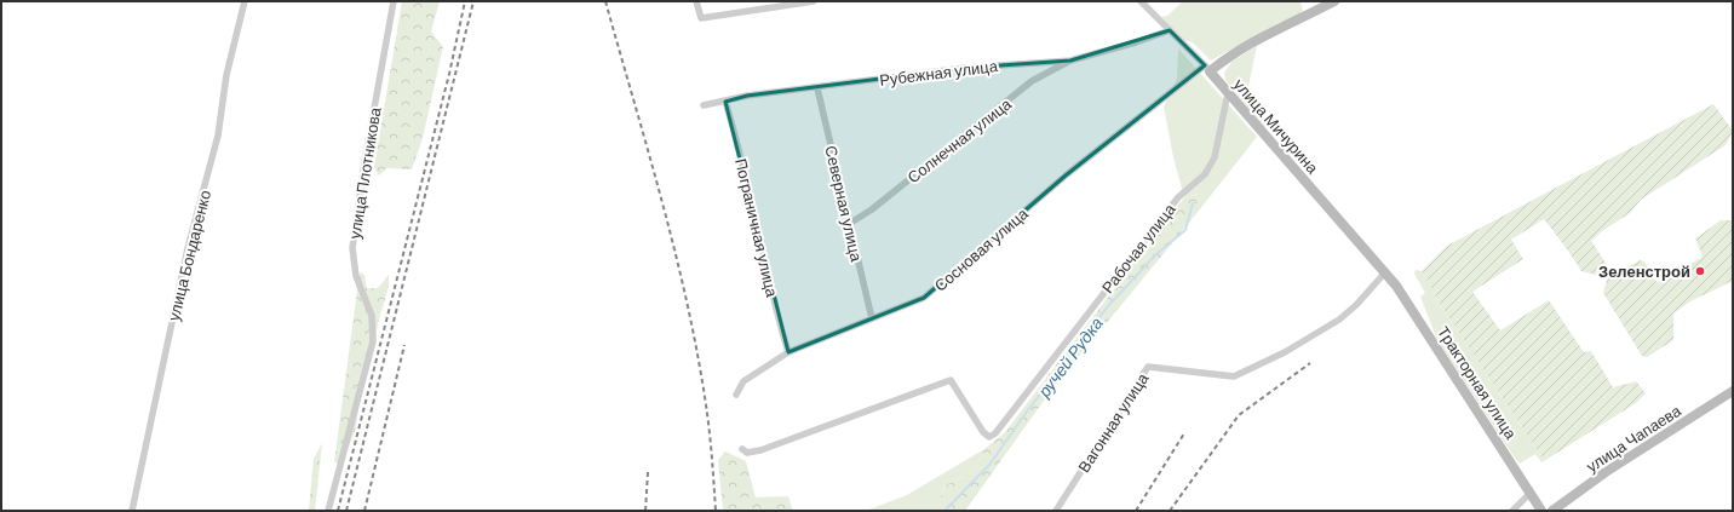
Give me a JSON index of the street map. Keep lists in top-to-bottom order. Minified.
{"streets":{"main road":["улица Мичурина","Тракторная улица","улица Чапаева"],"street":["Рубежная улица","Солнечная улица","улица Плотникова","Северная улица","Пограничная улица","Рабочая улица","Сосновая улица","улица Бондаренко","Вагонная улица"]},"crossings":[["Рубежная улица","улица Мичурина"],["Рубежная улица","Солнечная улица"],["Рубежная улица","Северная улица"],["Рубежная улица","Пограничная улица"],["улица Мичурина","Рабочая улица"],["улица Мичурина","Сосновая улица"],["улица Мичурина","Тракторная улица"],["улица Мичурина","Вагонная улица"],["Солнечная улица","Северная улица"],["Северная улица","Сосновая улица"],["Пограничная улица","Сосновая улица"],["Тракторная улица","Вагонная улица"]],"water":["ручей Рудка"],"places":["Зеленстрой"]}
